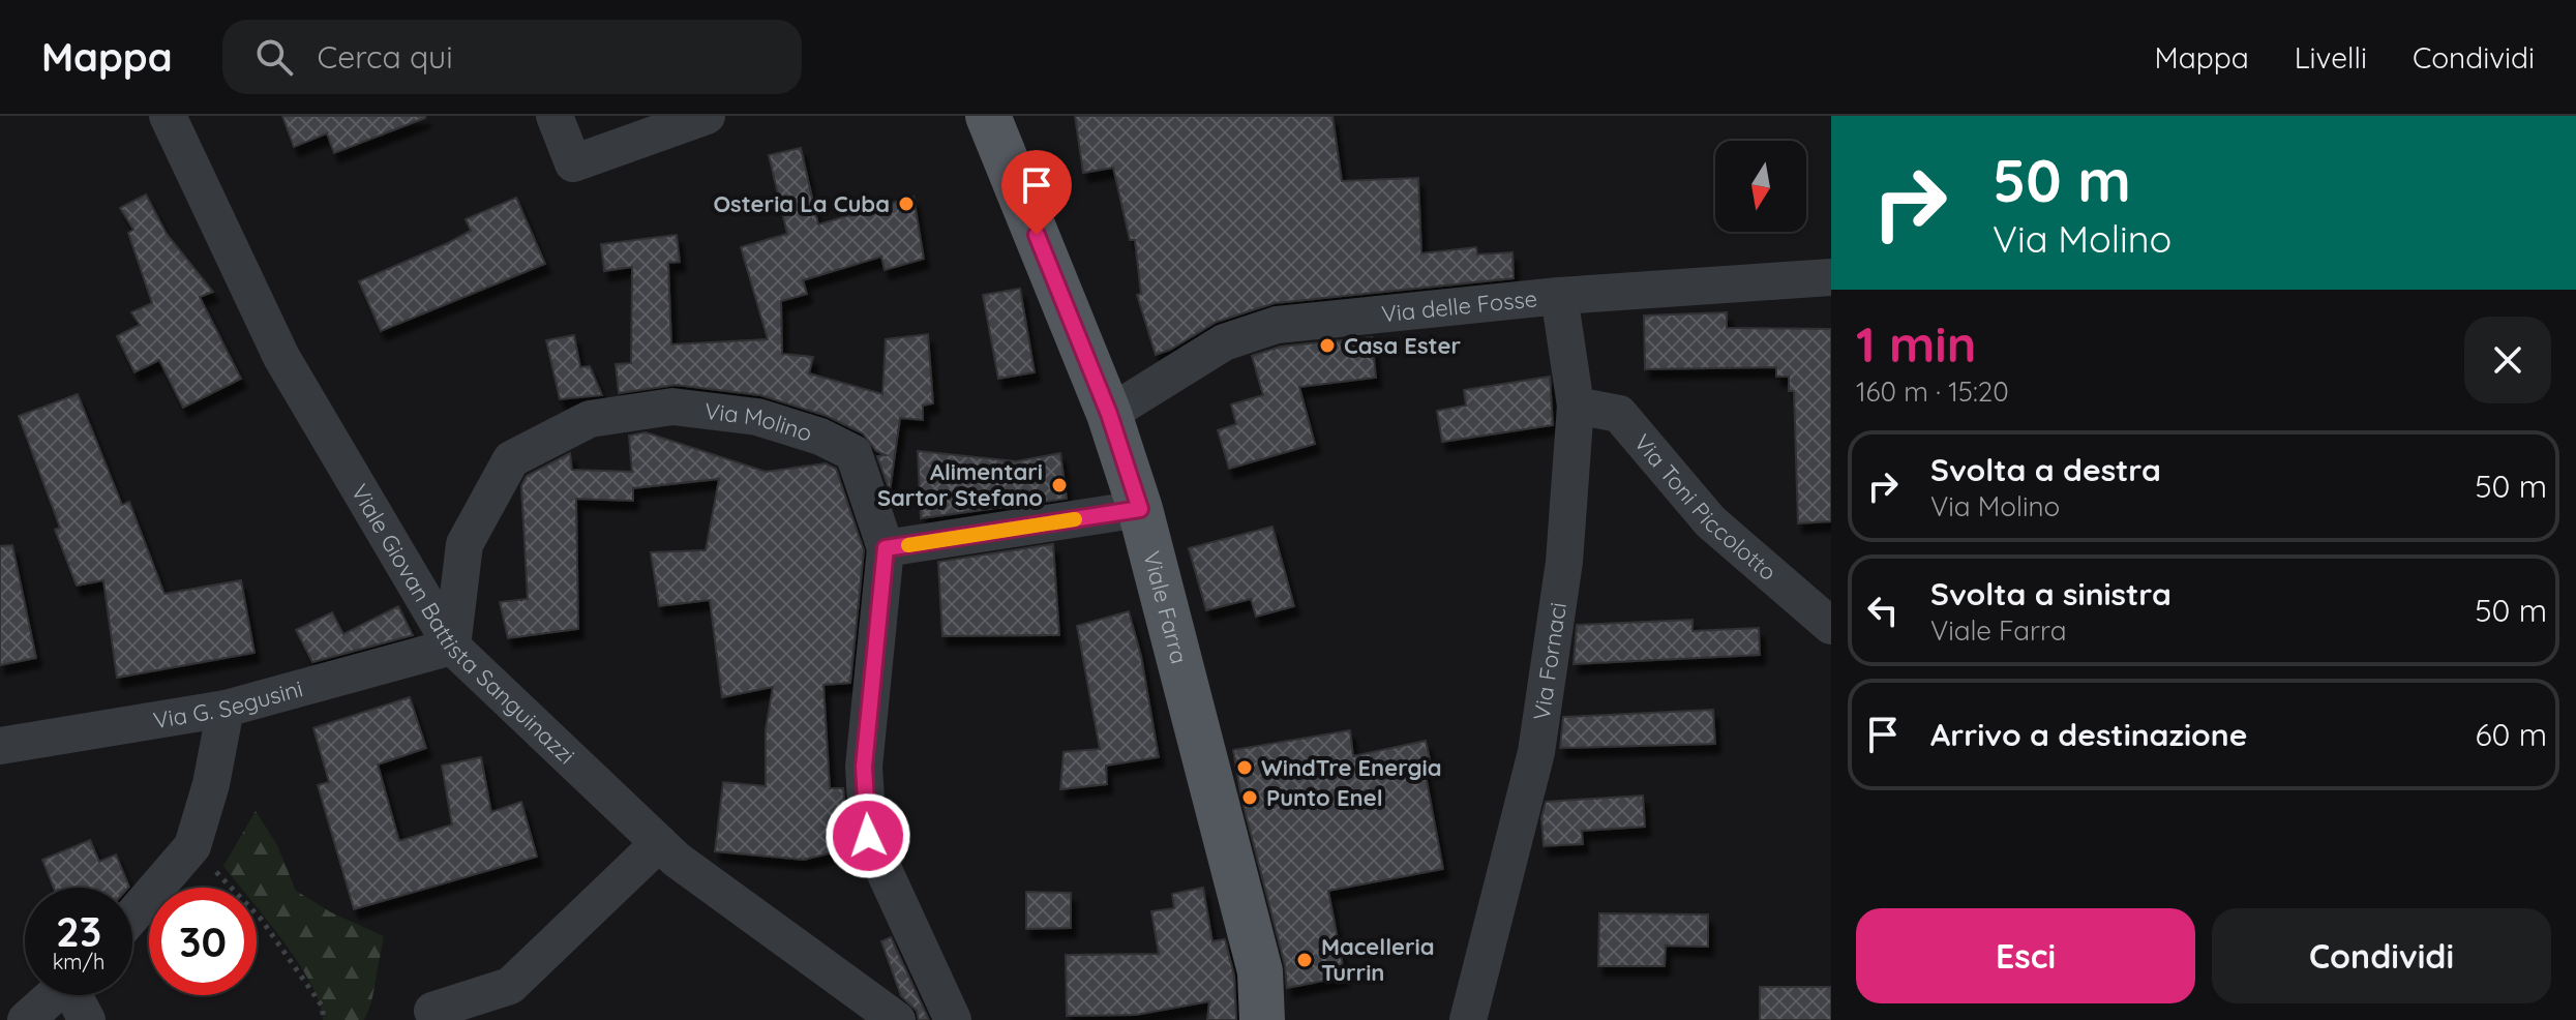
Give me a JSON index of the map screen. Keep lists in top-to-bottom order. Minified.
{"streets":{"main road":["Viale Farra"],"street":["Via delle Fosse","Via Molino","Via Toni Piccolotto","Viale Giovan Battista Sanguinazzi","Via Fornaci","Via G. Segusini"]},"crossings":[["Via delle Fosse","Viale Farra"],["Via delle Fosse","Via Fornaci"],["Via Molino","Viale Giovan Battista Sanguinazzi"],["Via Molino","Via G. Segusini"],["Via Toni Piccolotto","Via Fornaci"],["Viale Giovan Battista Sanguinazzi","Via G. Segusini"]],"places":["Osteria La Cuba","Casa Ester","Alimentari Sartor Stefano","WindTre Energia","Punto Enel","Macelleria Turrin"],"north":"bottom","page":{"header":"Mappa","search":"Cerca qui","nav":["Mappa","Livelli","Condividi"],"turn":["50 m","Via Molino"],"heading":["1 min","160 m · 15:20"],"list":[{"name":"Svolta a destra","note":"Via Molino","value":"50 m"},{"name":"Svolta a sinistra","note":"Viale Farra","value":"50 m"},{"name":"Arrivo a destinazione","value":"60 m"}],"speed":"23 km/h","limit":"30","buttons":["Esci","Condividi"]}}
